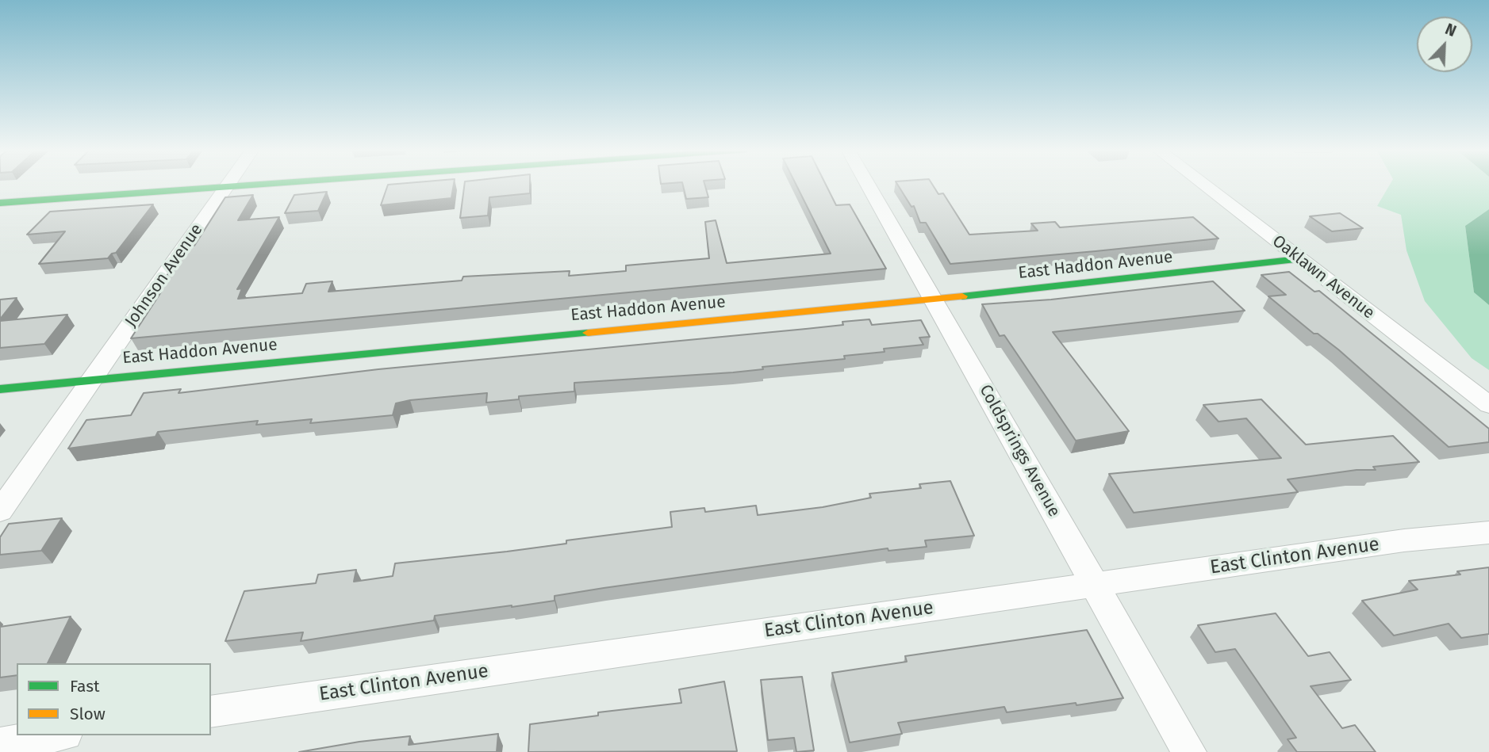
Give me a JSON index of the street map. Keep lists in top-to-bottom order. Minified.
{"streets":{"street":["East Haddon Avenue","Johnson Avenue","Oaklawn Avenue","Coldsprings Avenue","East Clinton Avenue"]},"crossings":[["East Haddon Avenue","Johnson Avenue"],["East Haddon Avenue","Oaklawn Avenue"],["East Haddon Avenue","Coldsprings Avenue"],["Coldsprings Avenue","East Clinton Avenue"]],"legend":["Fast","Slow"],"north":"top right"}
